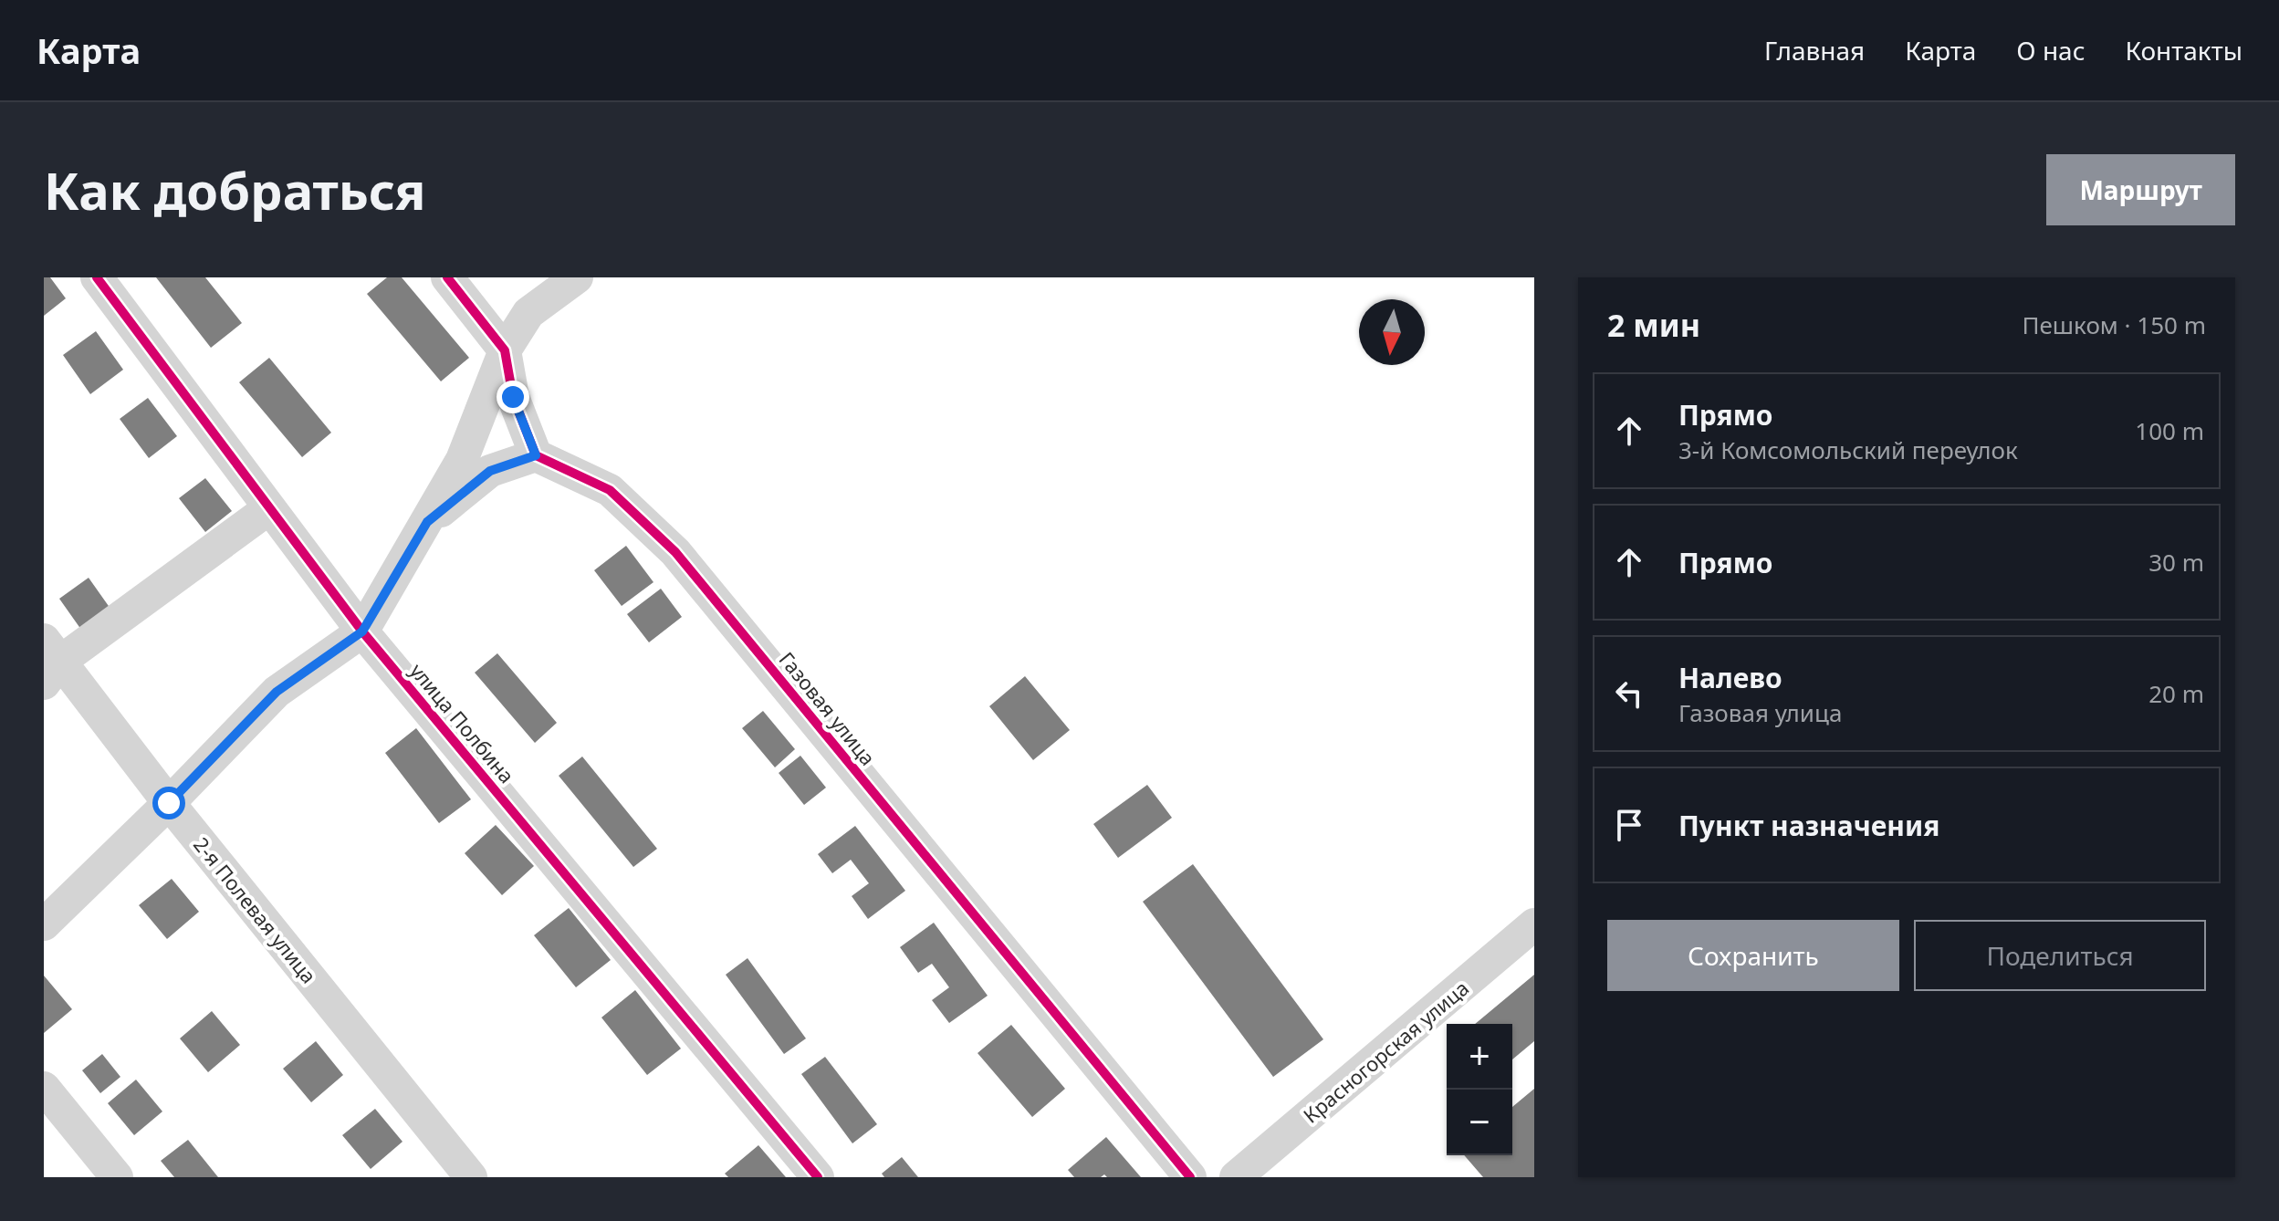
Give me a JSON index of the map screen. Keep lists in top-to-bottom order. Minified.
{"streets":{"street":["Газовая улица","улица Полбина","2-я Полевая улица","Красногорская улица"]},"north":"bottom","page":{"header":"Карта","nav":["Главная","Карта","О нас","Контакты"],"buttons":["Маршрут",["Сохранить","Поделиться"]],"title":"Как добраться","heading":["2 мин","Пешком · 150 m"],"list":[["Прямо","3-й Комсомольский переулок","100 m"],["Прямо","30 m"],["Налево","Газовая улица","20 m"],"Пункт назначения"],"map_buttons":["+","−"]}}
